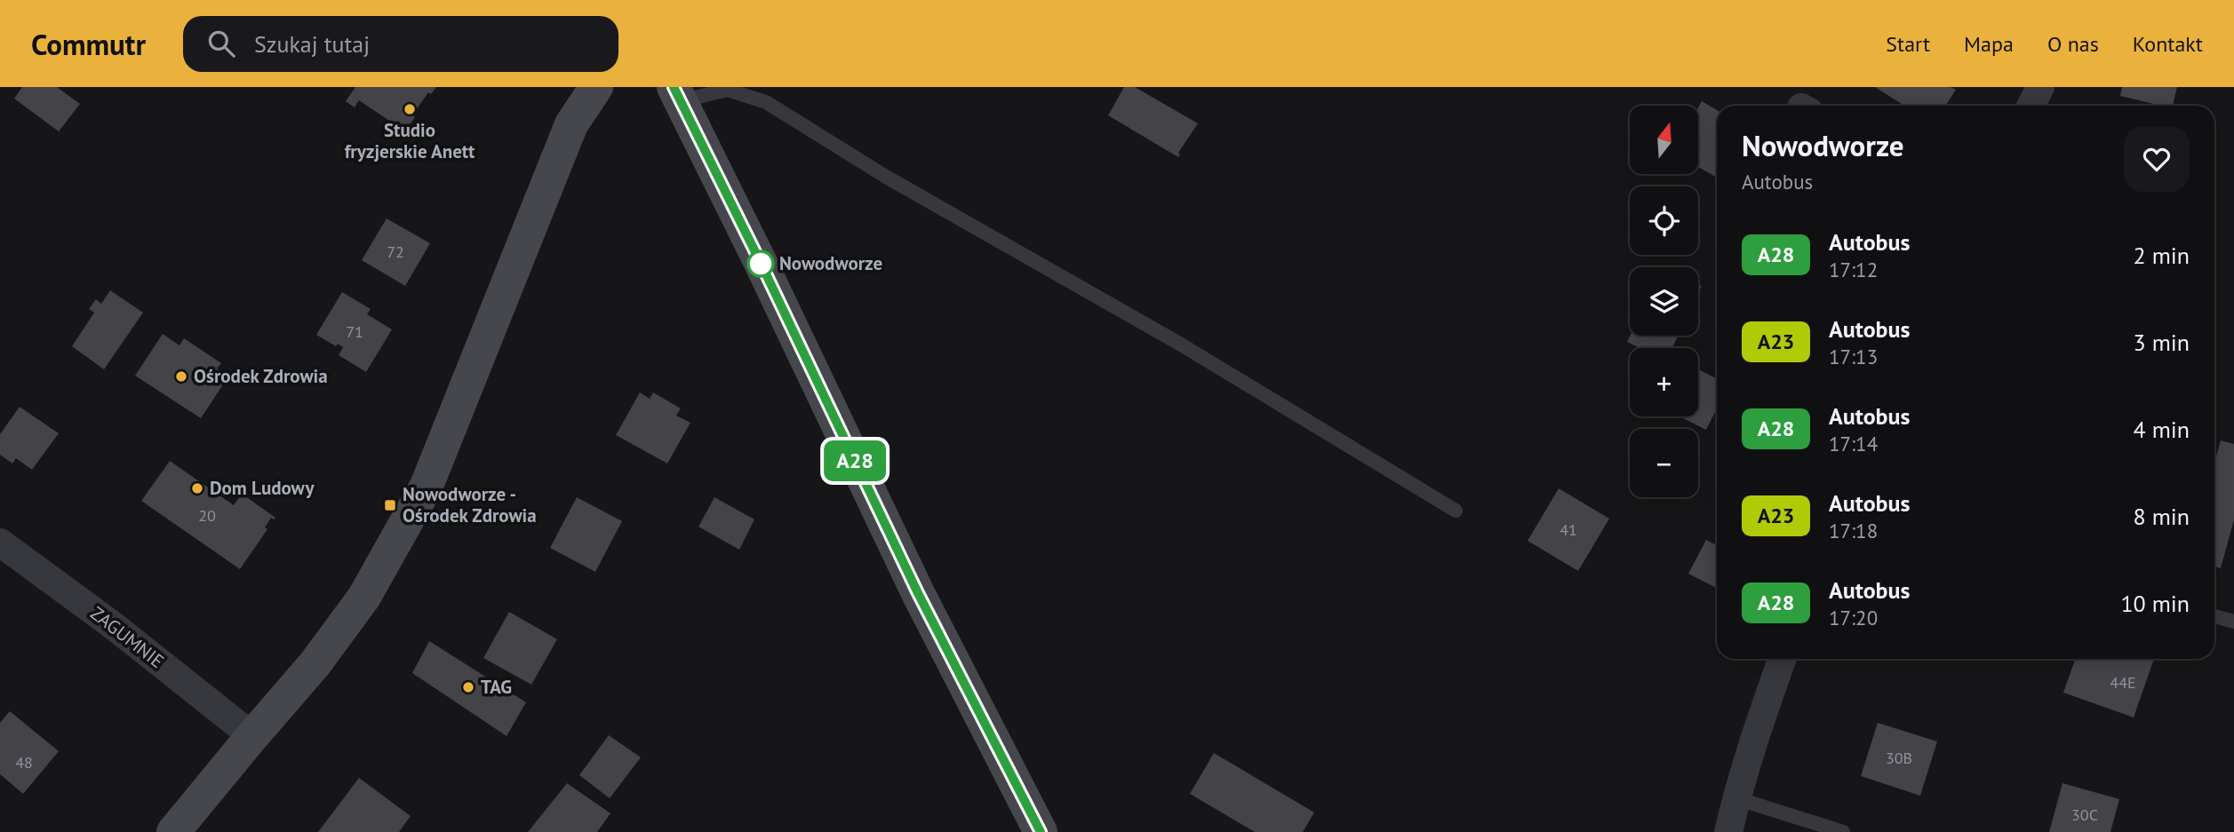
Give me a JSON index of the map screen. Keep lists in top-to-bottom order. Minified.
{"streets":{"street":["ZAGUMNIE"]},"places":{"other":["Studio fryzjerskie Anett","Nowodworze","Ośrodek Zdrowia","Dom Ludowy","TAG"],"transit":["Nowodworze - Ośrodek Zdrowia"]},"lines":["bus line A28"],"house_numbers":["72","71","20","41","44E","30B","48","30C"],"north":"top","page":{"header":"Commutr","search":"Szukaj tutaj","nav":["Start","Mapa","O nas","Kontakt"],"on_map":"A28","map_buttons":["+","−"],"heading":["Nowodworze","Autobus"],"list":[{"mark":"A28","name":"Autobus","note":"17:12","value":"2 min"},{"mark":"A23","name":"Autobus","note":"17:13","value":"3 min"},{"mark":"A28","name":"Autobus","note":"17:14","value":"4 min"},{"mark":"A23","name":"Autobus","note":"17:18","value":"8 min"},{"mark":"A28","name":"Autobus","note":"17:20","value":"10 min"}]}}
